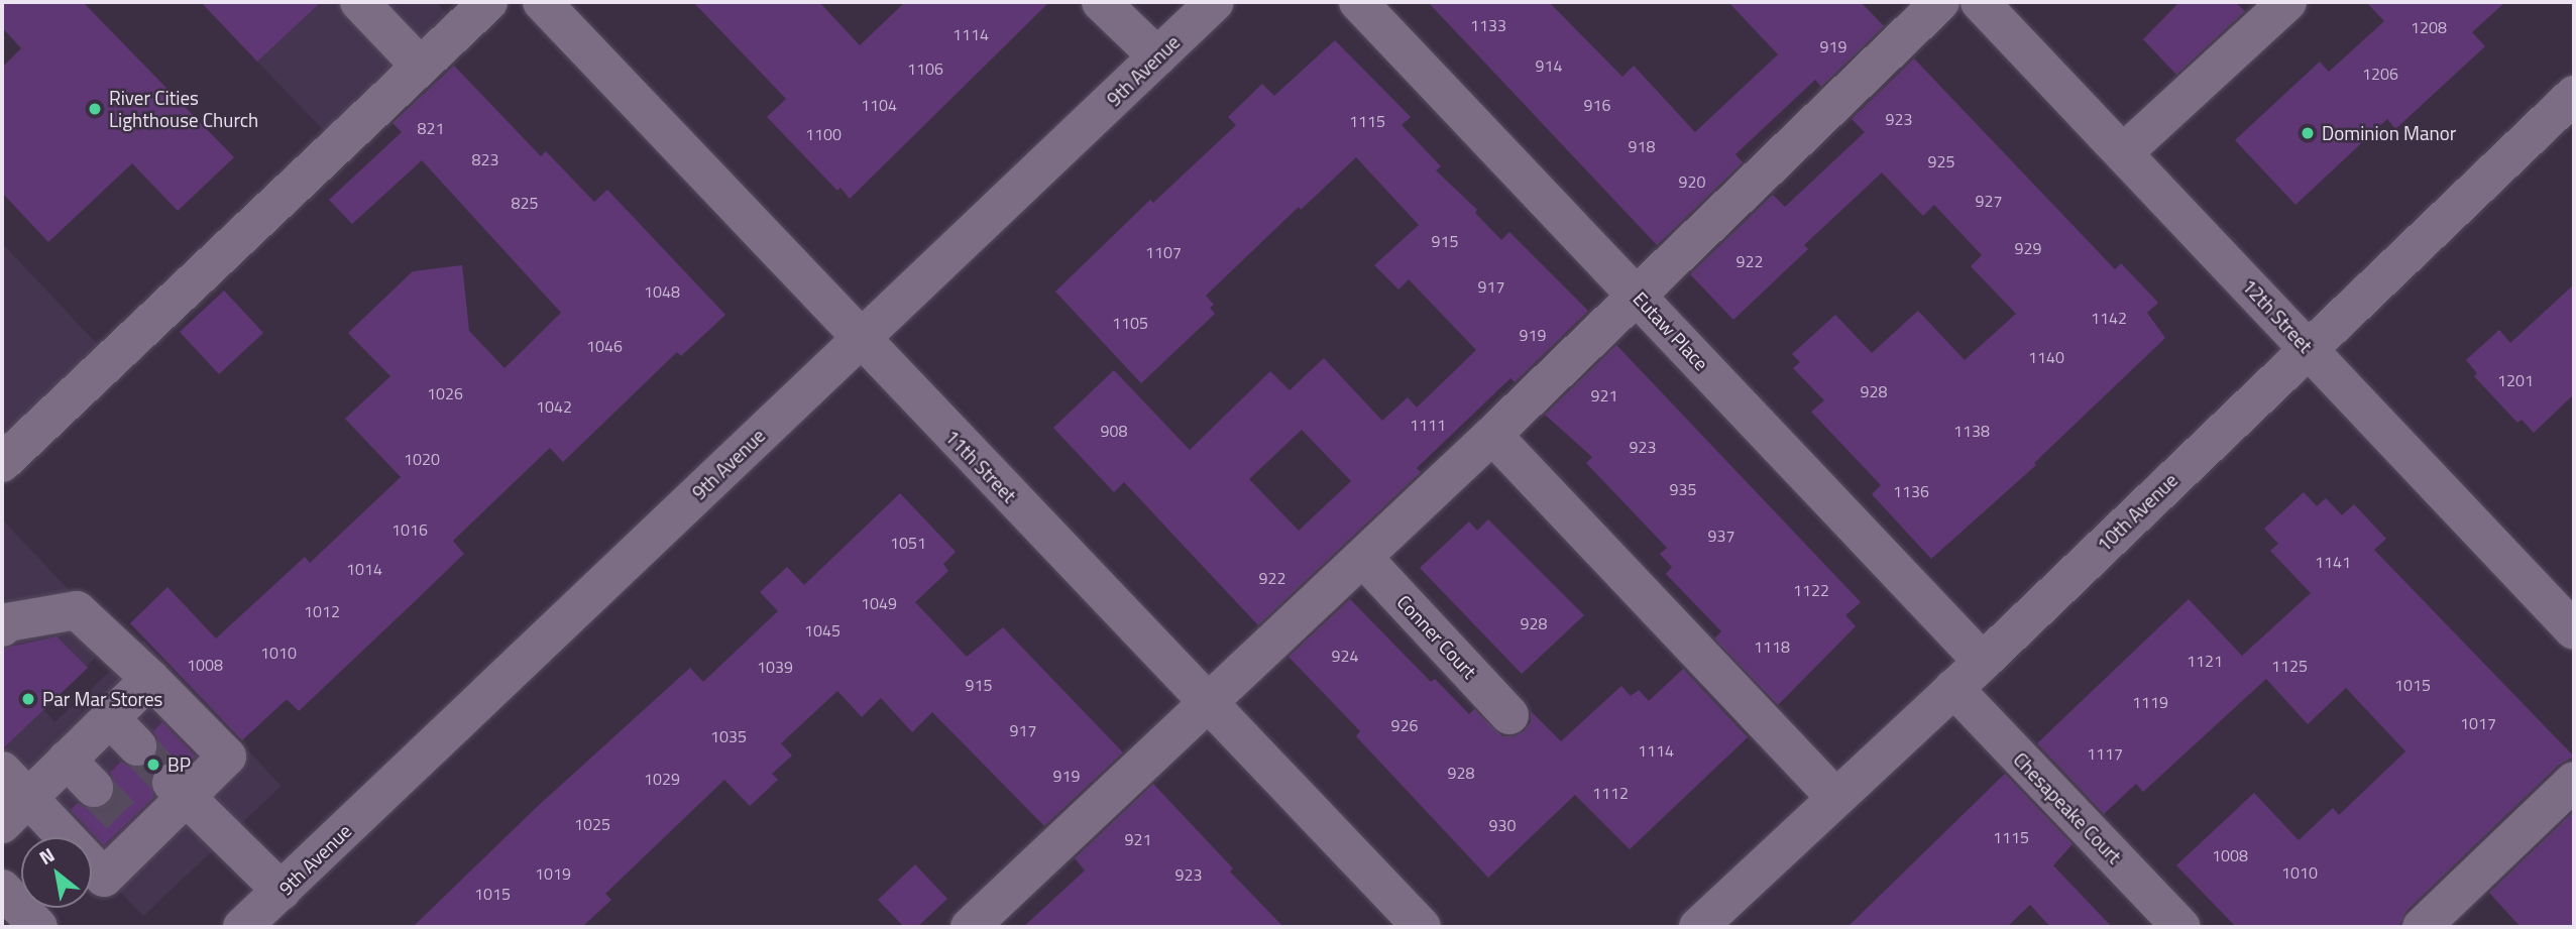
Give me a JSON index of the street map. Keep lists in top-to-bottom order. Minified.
{"streets":{"street":["9th Avenue","12th Street","Eutaw Place","11th Street","10th Avenue","Conner Court","Chesapeake Court"]},"crossings":[["9th Avenue","11th Street"],["12th Street","10th Avenue"],["Eutaw Place","10th Avenue"],["10th Avenue","Chesapeake Court"]],"places":["River Cities Lighthouse Church","Dominion Manor","Par Mar Stores","BP"],"house_numbers":["1133","1208","1114","919","914","1106","1206","1104","916","923","1115","821","1100","918","823","925","920","927","825","915","929","1107","922","917","1048","1142","1105","919","1046","1140","1201","928","1026","921","1042","1111","908","1138","923","1020","935","1136","1016","937","1051","1141","1014","922","1122","1049","1012","928","1045","1118","1010","924","1121","1008","1125","1039","915","1015","1119","1017","926","917","1035","1114","1117","928","919","1029","1112","1025","930","1115","921","1008","1010","1019","923","1015"],"north":"top left"}
